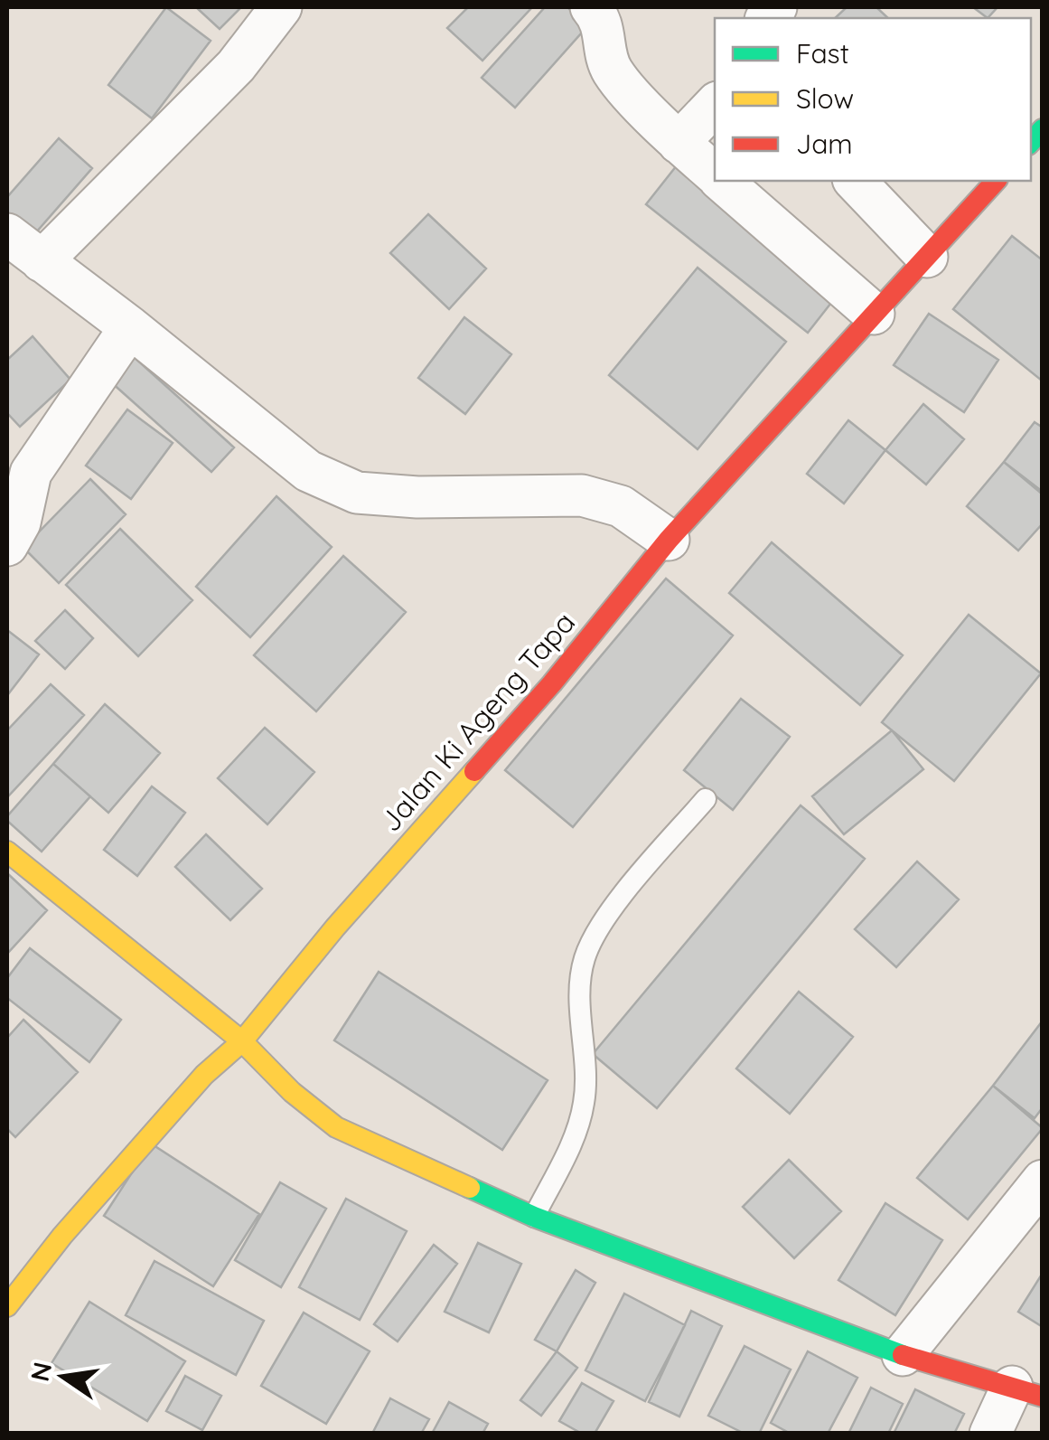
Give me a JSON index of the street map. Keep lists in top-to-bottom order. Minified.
{"streets":{"street":["Jalan Ki Ageng Tapa"]},"legend":["Fast","Slow","Jam"],"north":"left"}
